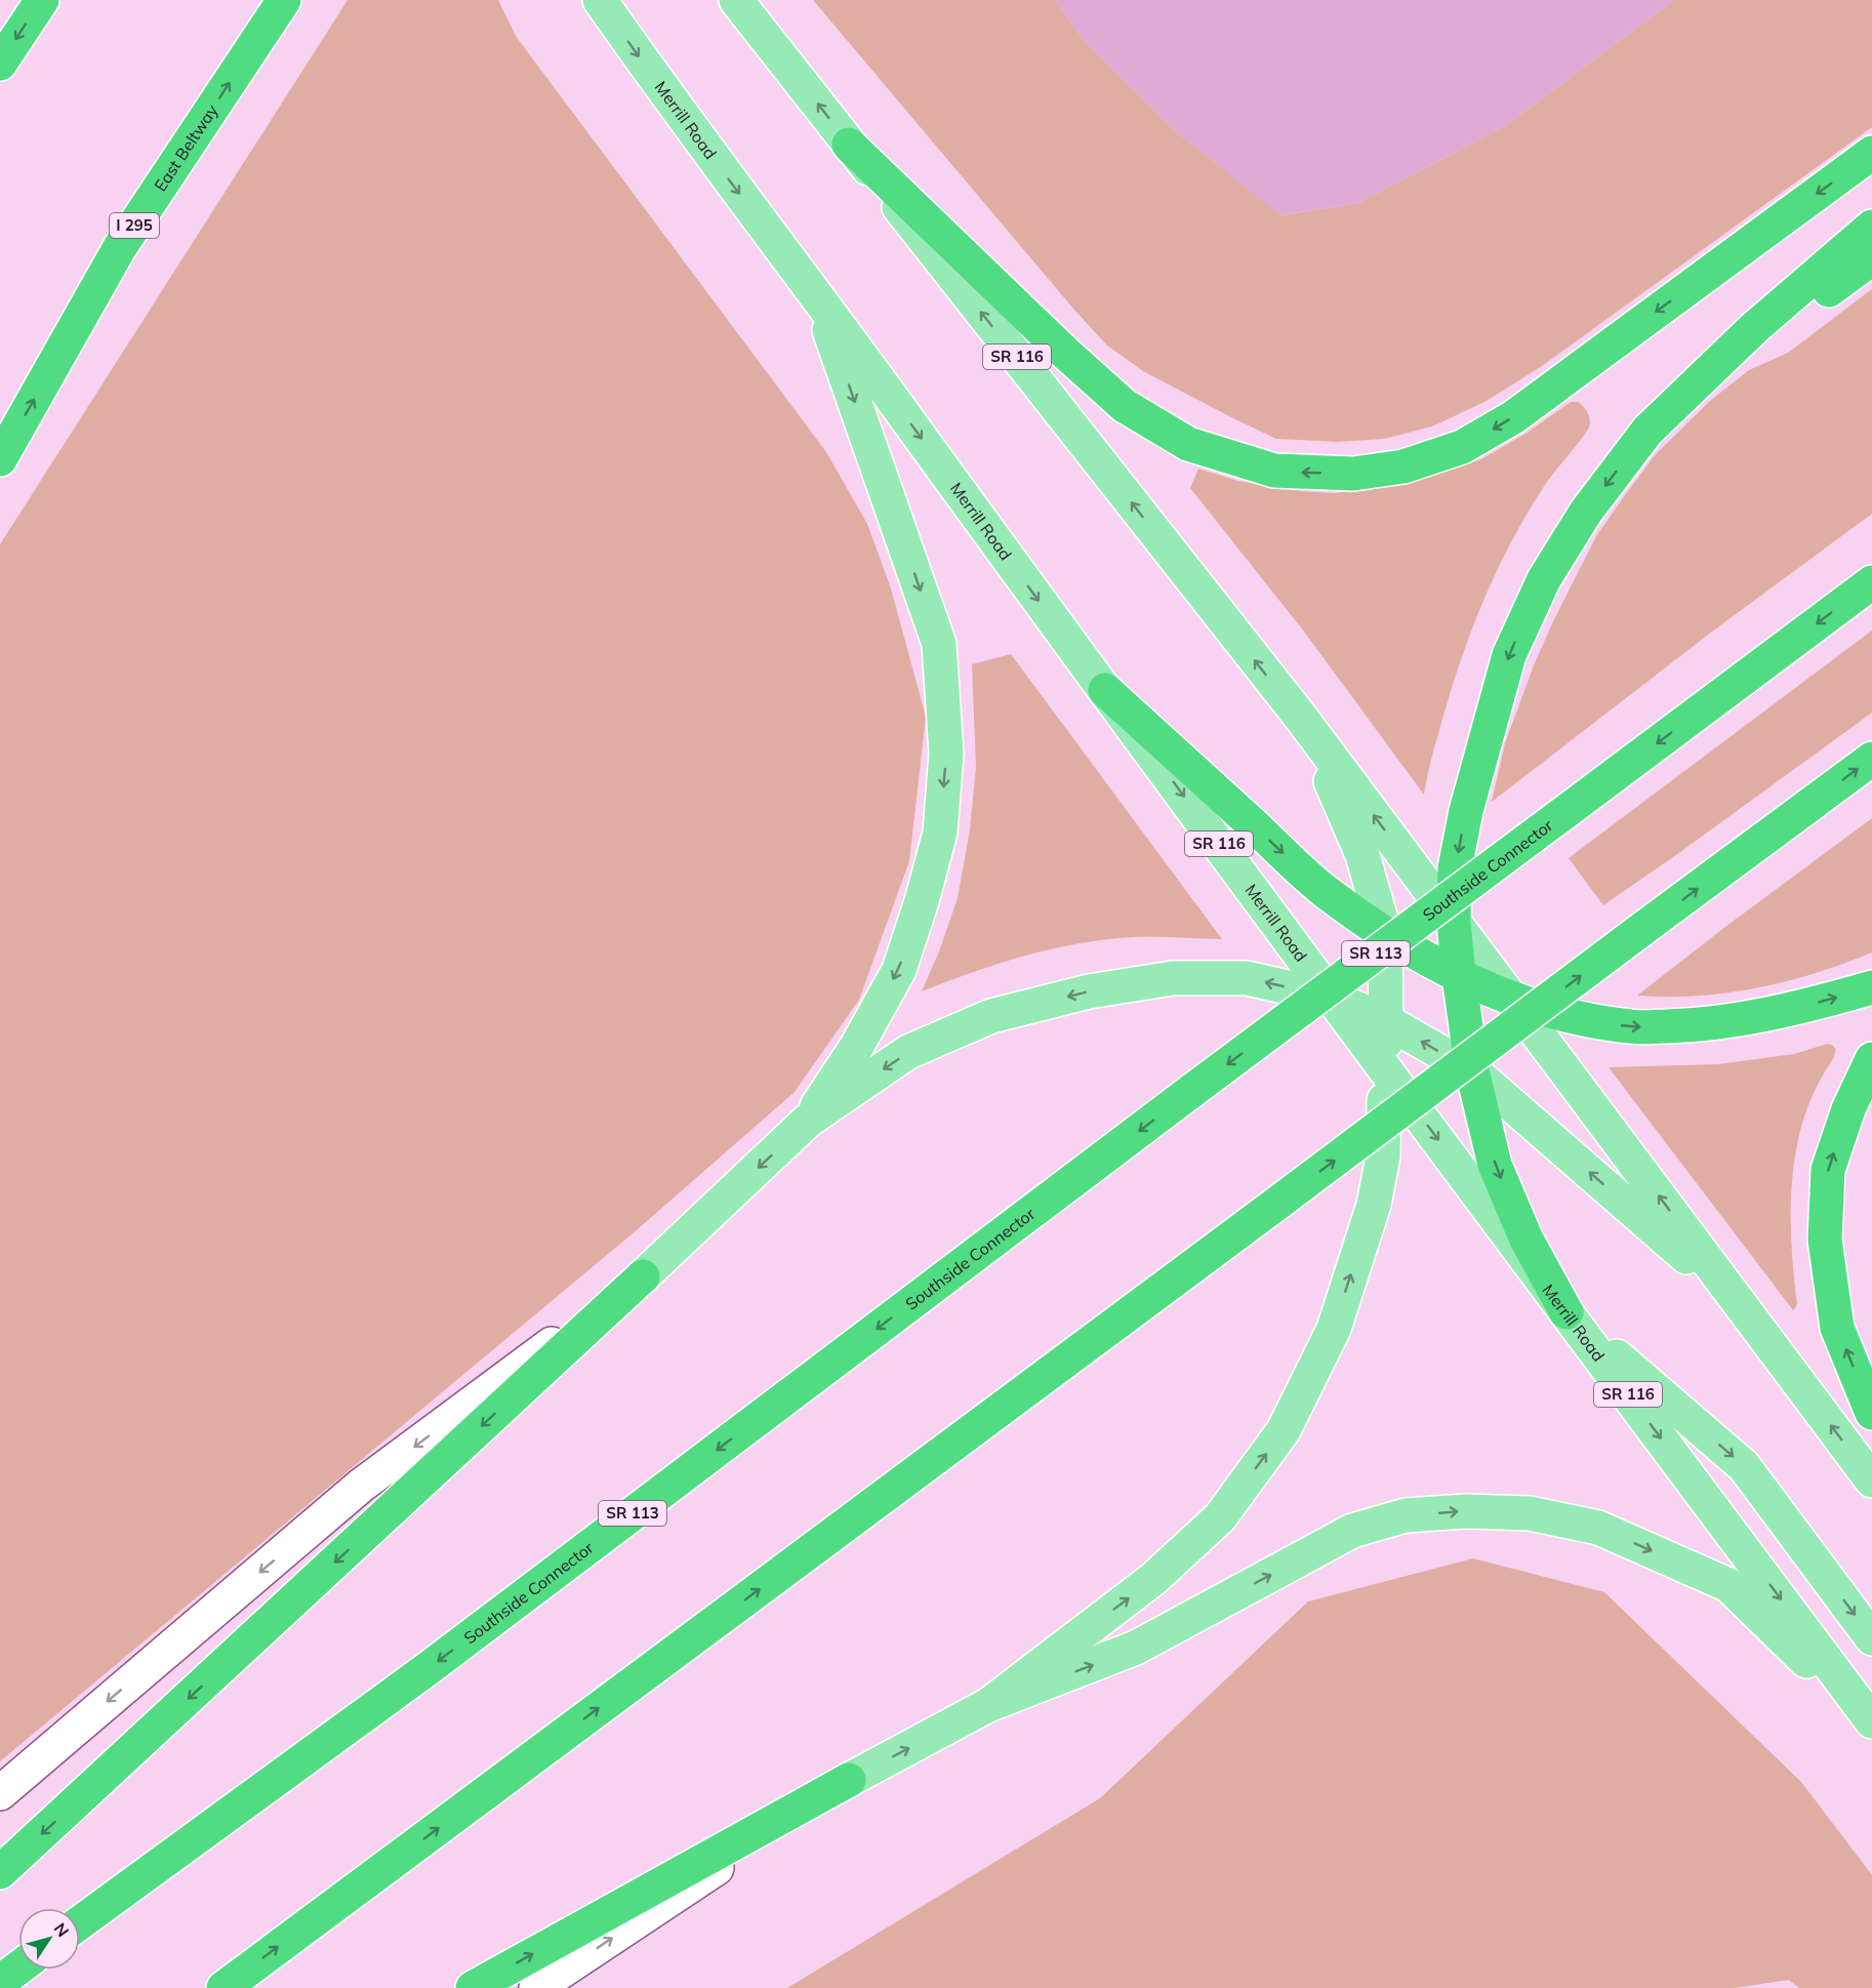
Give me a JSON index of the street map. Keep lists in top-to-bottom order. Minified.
{"streets":{"highway":["East Beltway","I 295","Southside Connector","SR 113"],"main road":["Merrill Road","SR 116"]},"one_way":["East Beltway"],"north":"top right"}
